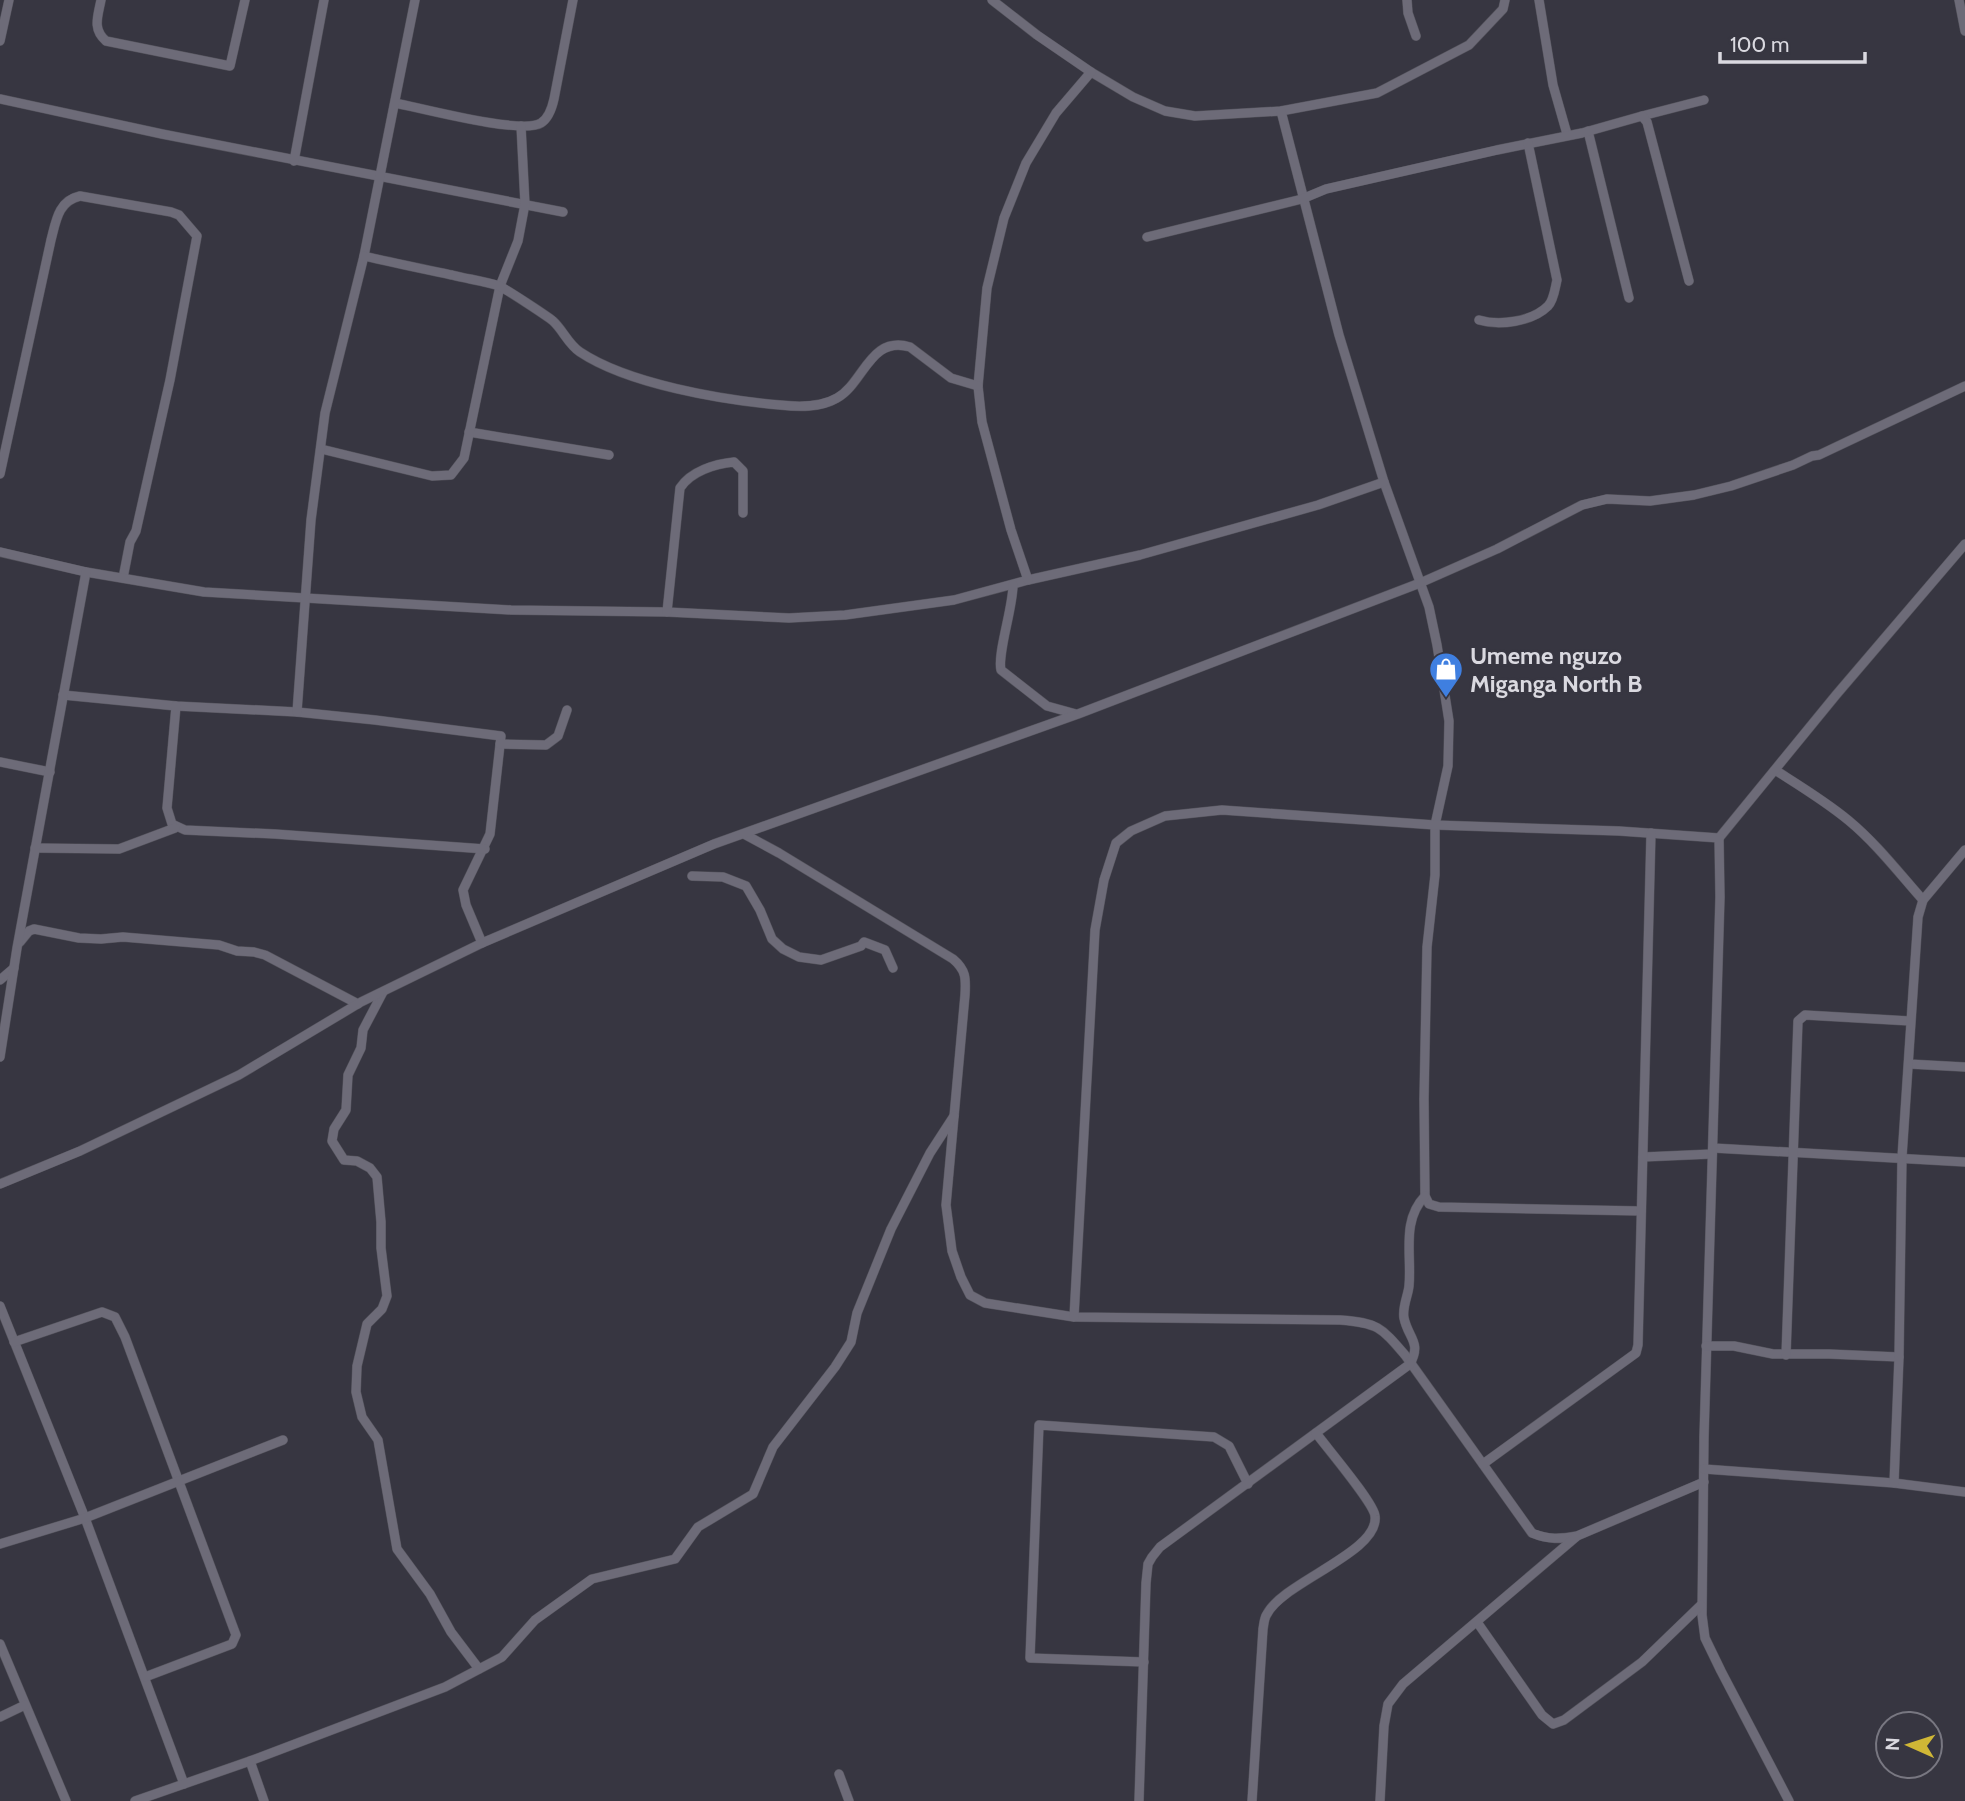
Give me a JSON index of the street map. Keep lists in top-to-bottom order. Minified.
{"places":{"shop":["Umeme nguzo Miganga North B"]},"scale_bar":"100 m","north":"left"}
